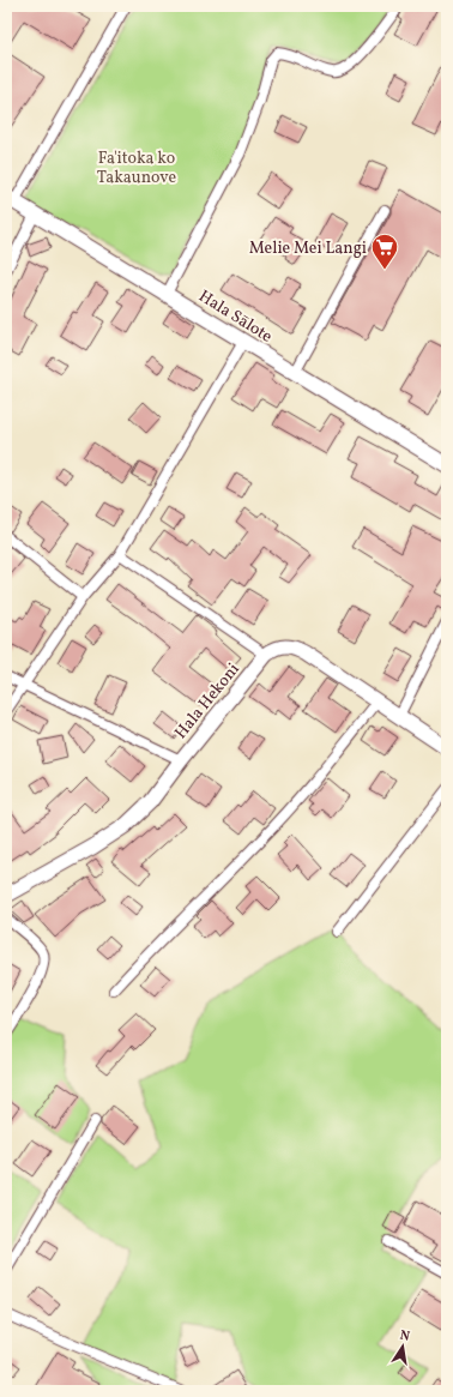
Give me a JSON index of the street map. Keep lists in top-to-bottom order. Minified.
{"streets":{"street":["Hala Sālote","Hala Hekoni"]},"parks":["Fa'itoka ko Takaunove"],"places":{"supermarket":["Melie Mei Langi"]},"north":"top"}
